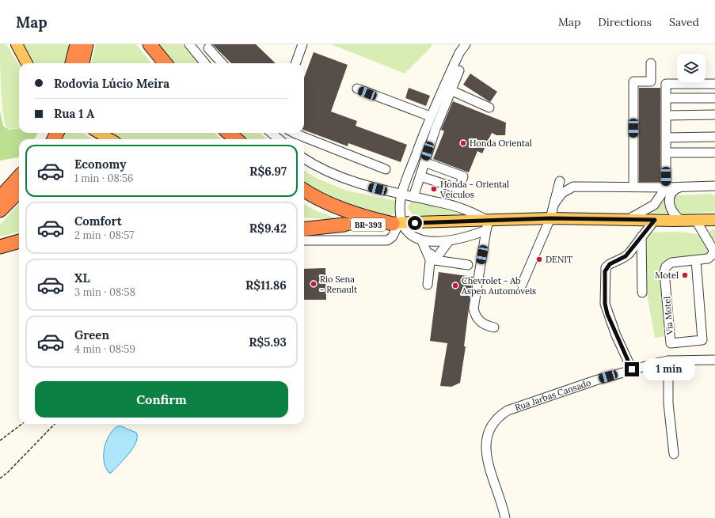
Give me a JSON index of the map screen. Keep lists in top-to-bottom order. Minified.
{"streets":{"main road":["BR-393"],"street":["Via Motel","Rua Jarbas Cansado"]},"places":["Honda Oriental","Honda - Oriental Veículos","DENIT","Motel","Rio Sena - Renault","Chevrolet - Ab Aspen Automóveis"],"page":{"header":"Map","nav":["Map","Directions","Saved"],"banner":["Rodovia Lúcio Meira","Rua 1 A"],"list":[{"name":"Economy","note":"1 min · 08:56","value":"R$6.97"},{"name":"Comfort","note":"2 min · 08:57","value":"R$9.42"},{"name":"XL","note":"3 min · 08:58","value":"R$11.86"},{"name":"Green","note":"4 min · 08:59","value":"R$5.93"}],"bubble":"1 min","buttons":"Confirm"}}
